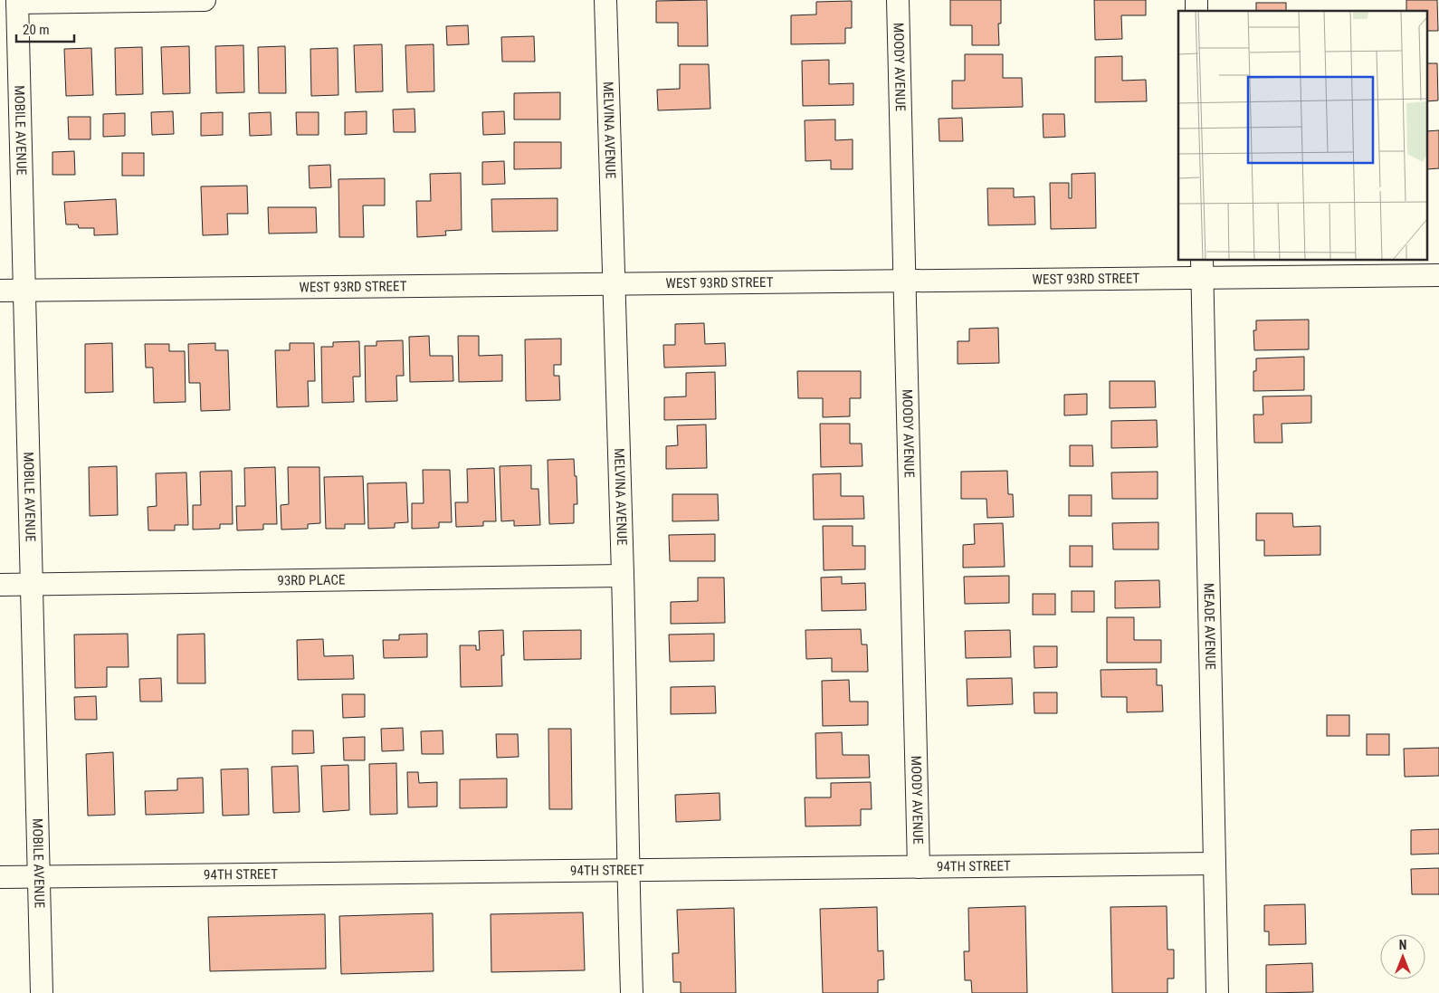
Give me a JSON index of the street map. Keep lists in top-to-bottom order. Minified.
{"streets":{"street":["MOODY AVENUE","MOBILE AVENUE","MELVINA AVENUE","WEST 93RD STREET","93RD PLACE","MEADE AVENUE","94TH STREET"]},"crossings":[["MOODY AVENUE","WEST 93RD STREET"],["MOODY AVENUE","94TH STREET"],["MOBILE AVENUE","WEST 93RD STREET"],["MOBILE AVENUE","93RD PLACE"],["MOBILE AVENUE","94TH STREET"],["MELVINA AVENUE","WEST 93RD STREET"],["MELVINA AVENUE","93RD PLACE"],["MELVINA AVENUE","94TH STREET"],["WEST 93RD STREET","MEADE AVENUE"],["MEADE AVENUE","94TH STREET"]],"scale_bar":"20 m","north":"top"}
